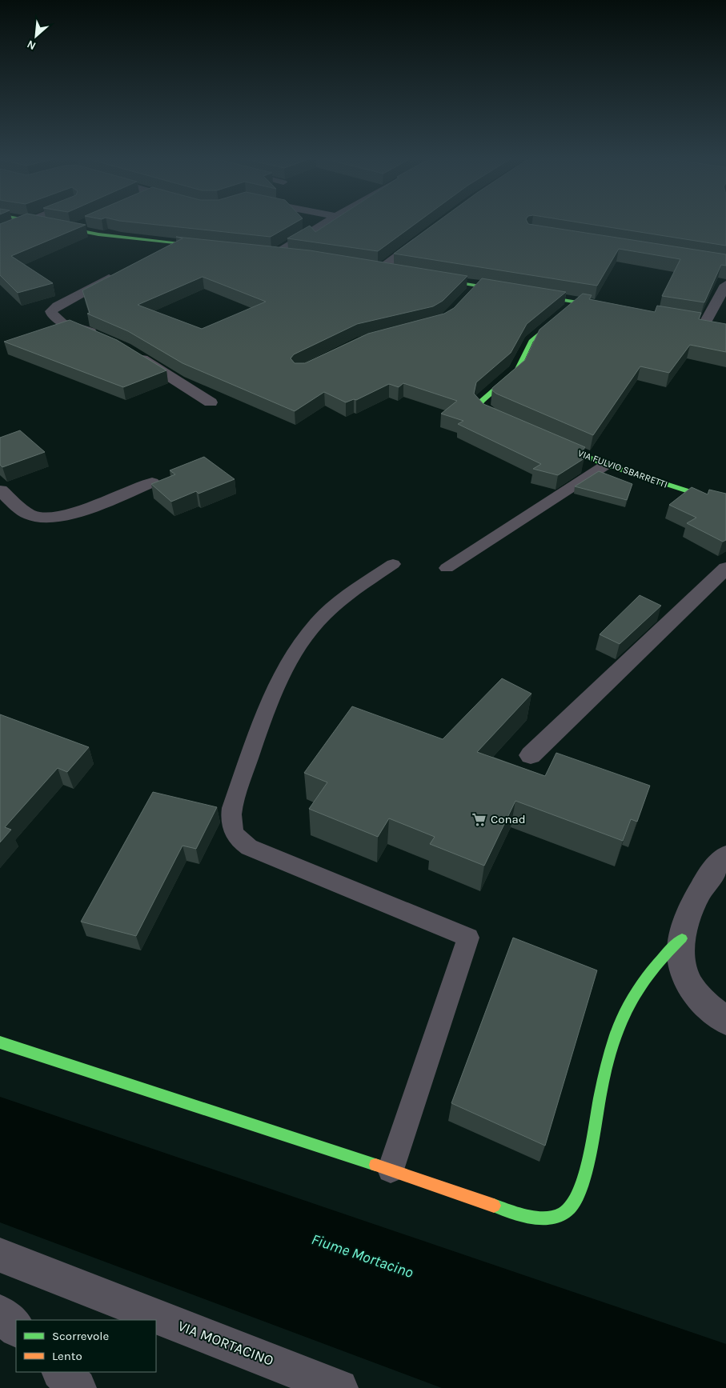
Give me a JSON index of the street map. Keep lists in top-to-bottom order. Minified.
{"streets":{"street":["VIA FULVIO SBARRETTI","VIA MORTACINO"]},"water":["Fiume Mortacino"],"places":{"supermarket":["Conad"]},"legend":["Scorrevole","Lento"],"north":"bottom left"}
